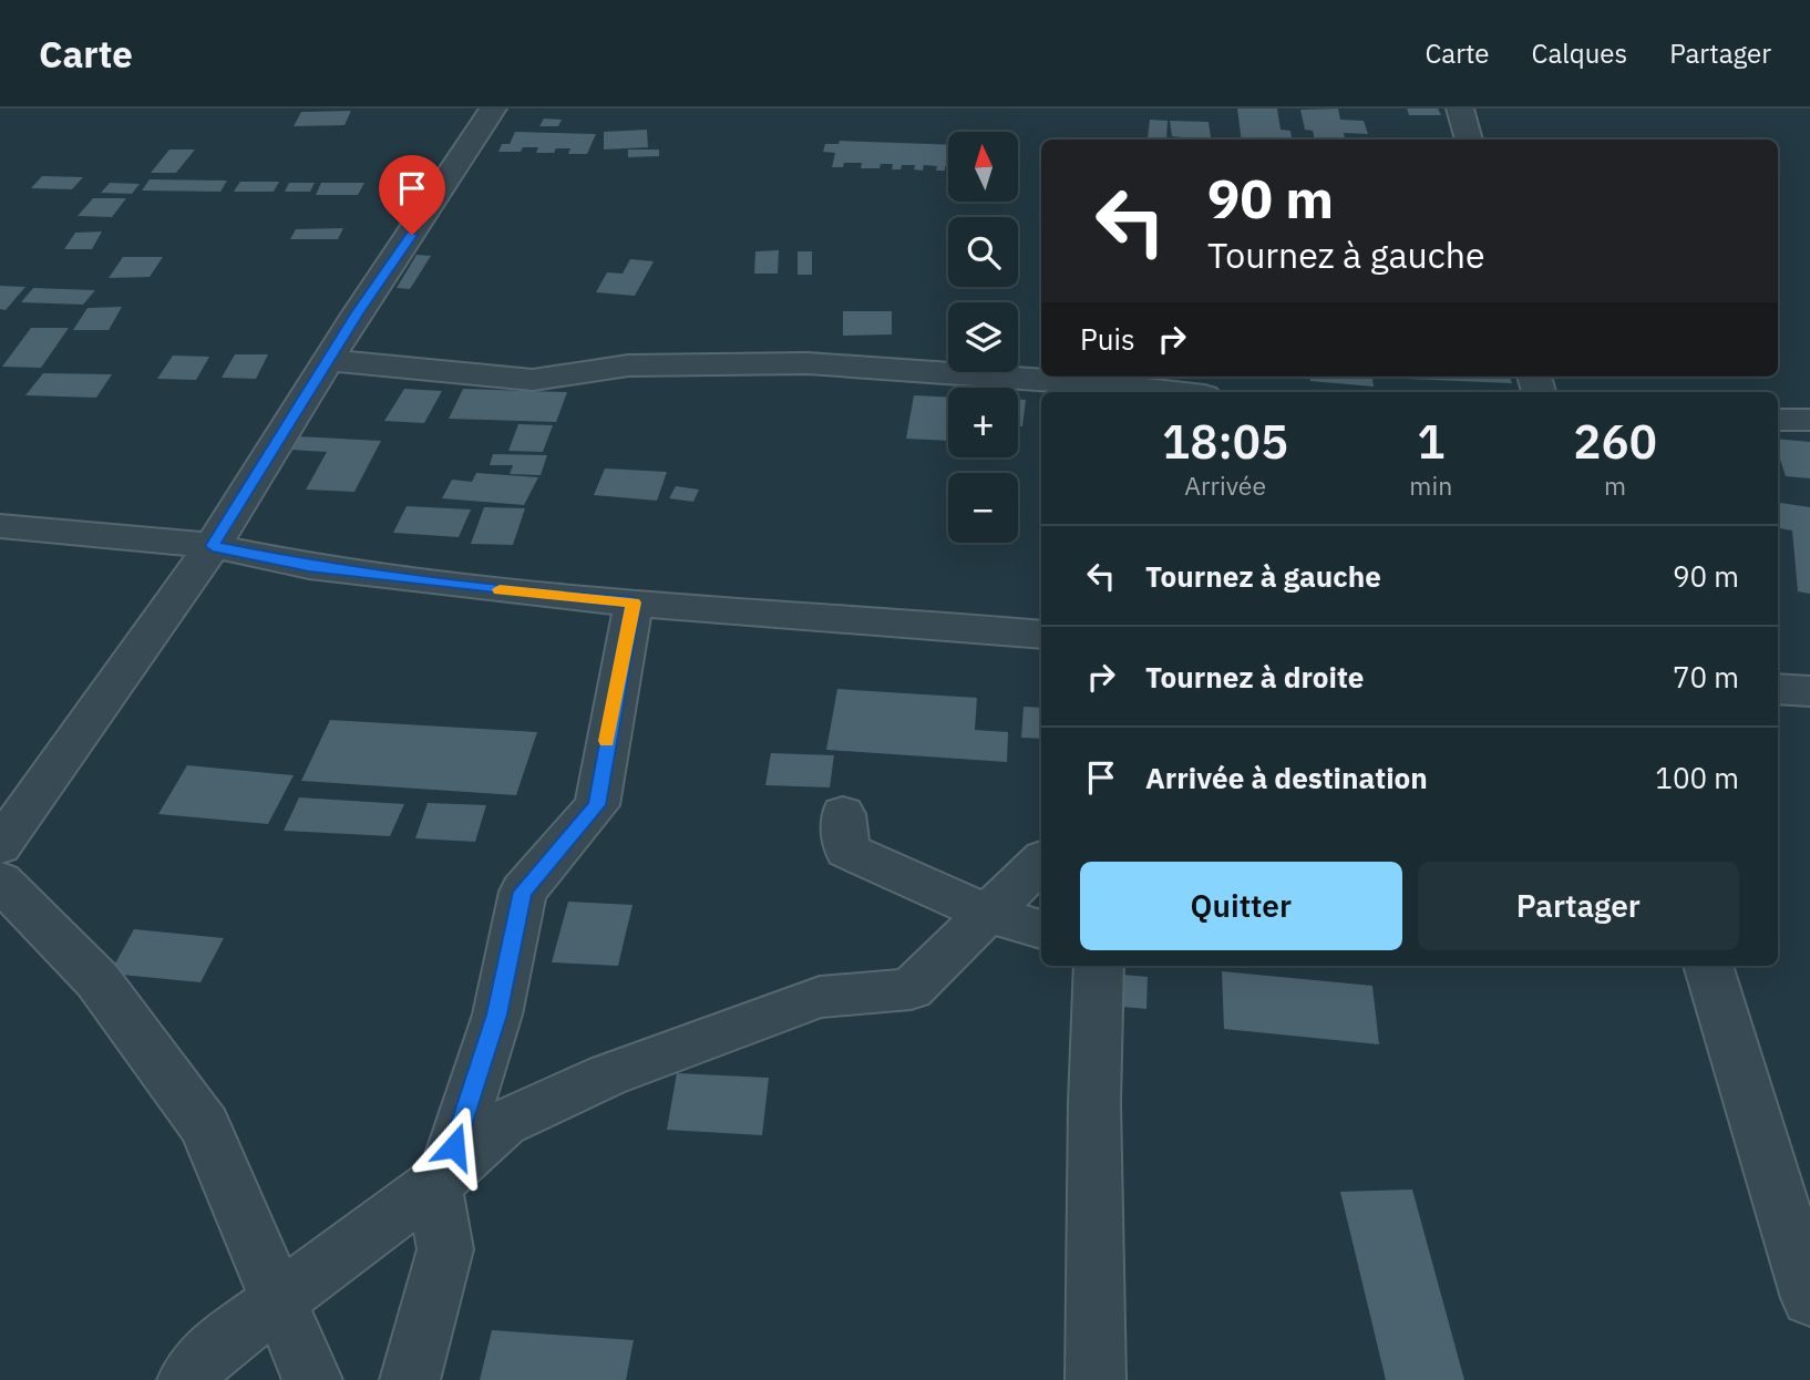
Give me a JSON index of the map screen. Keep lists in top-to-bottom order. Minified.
{"north":"top","page":{"header":"Carte","nav":["Carte","Calques","Partager"],"map_buttons":["+","−"],"turn":["90 m","Tournez à gauche"],"then":"Puis","eta":["18:05","Arrivée","1","min","260","m"],"list":[{"name":"Tournez à gauche","value":"90 m"},{"name":"Tournez à droite","value":"70 m"},{"name":"Arrivée à destination","value":"100 m"}],"buttons":["Quitter","Partager"]}}
